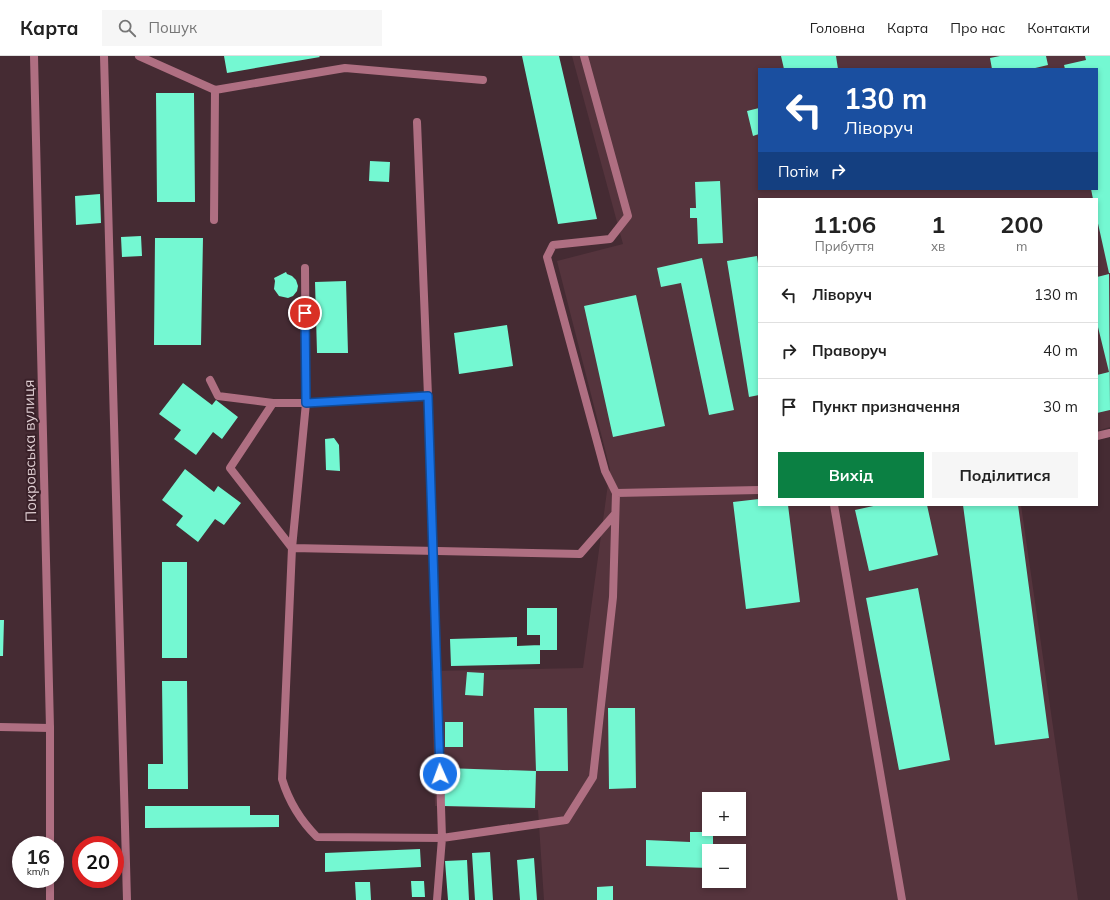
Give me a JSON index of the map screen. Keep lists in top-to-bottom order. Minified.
{"streets":{"street":["Покровська вулиця"]},"page":{"header":"Карта","search":"Пошук","nav":["Головна","Карта","Про нас","Контакти"],"turn":["130 m","Ліворуч"],"then":"Потім","eta":["11:06","Прибуття","1","хв","200","m"],"list":[{"name":"Ліворуч","value":"130 m"},{"name":"Праворуч","value":"40 m"},{"name":"Пункт призначення","value":"30 m"}],"buttons":["Вихід","Поділитися"],"map_buttons":["+","−"],"speed":"16 km/h","limit":"20"}}
